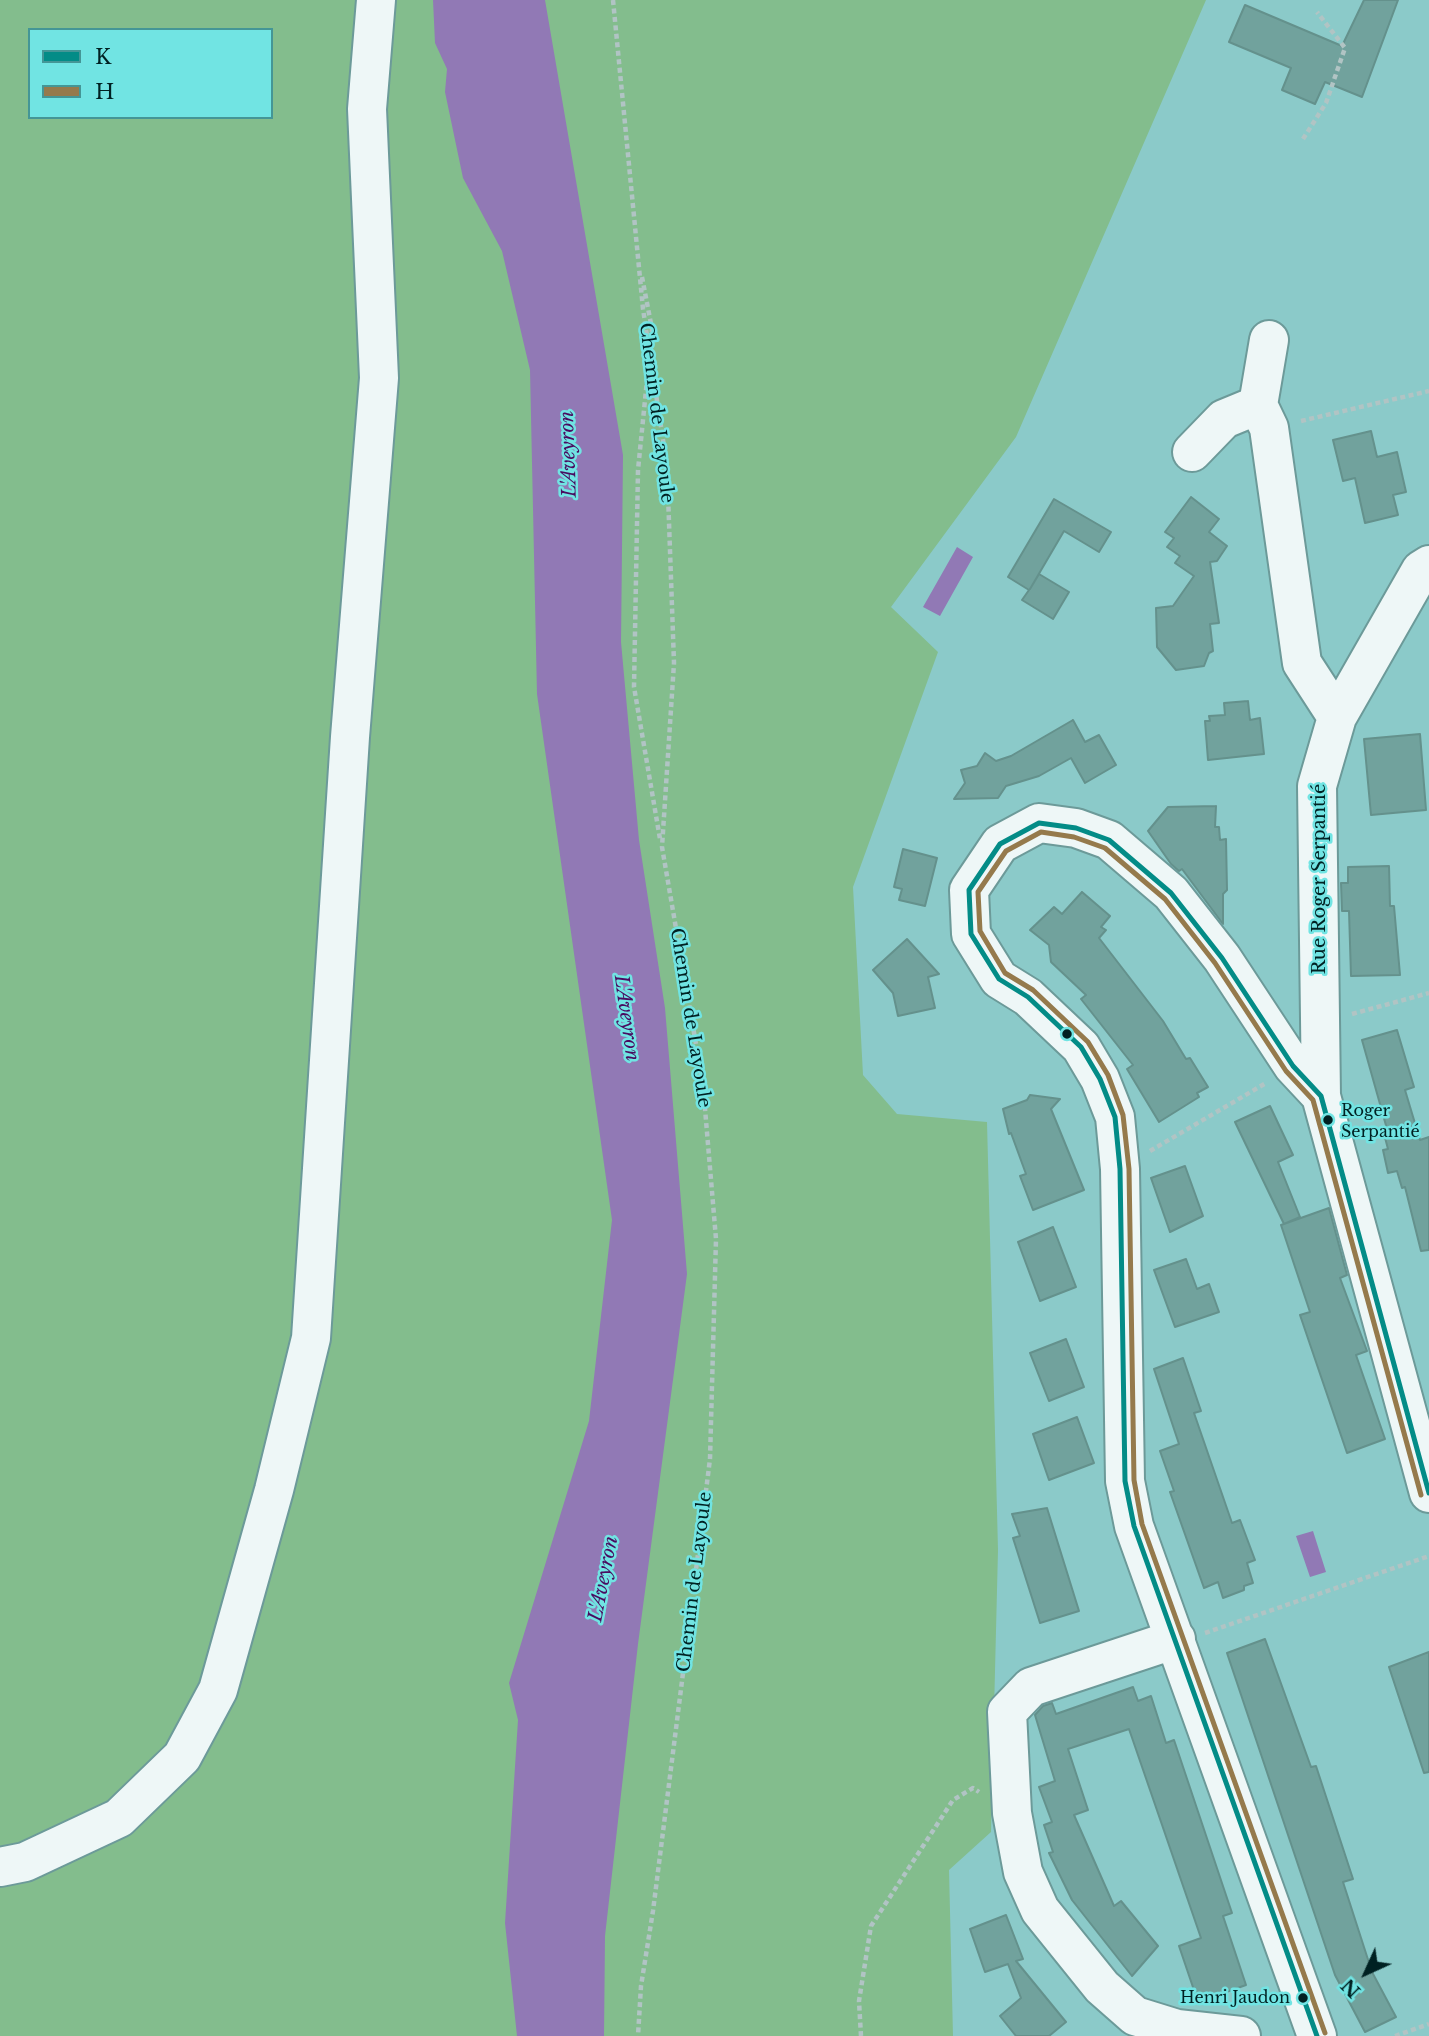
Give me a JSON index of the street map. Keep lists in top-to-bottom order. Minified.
{"streets":{"street":["Rue Roger Serpantié"],"path":["Chemin de Layoule"]},"water":["L'Aveyron"],"places":["Roger Serpantié","Henri Jaudon"],"lines":["transit line K","transit line H"],"legend":["K","H"],"north":"bottom left"}
